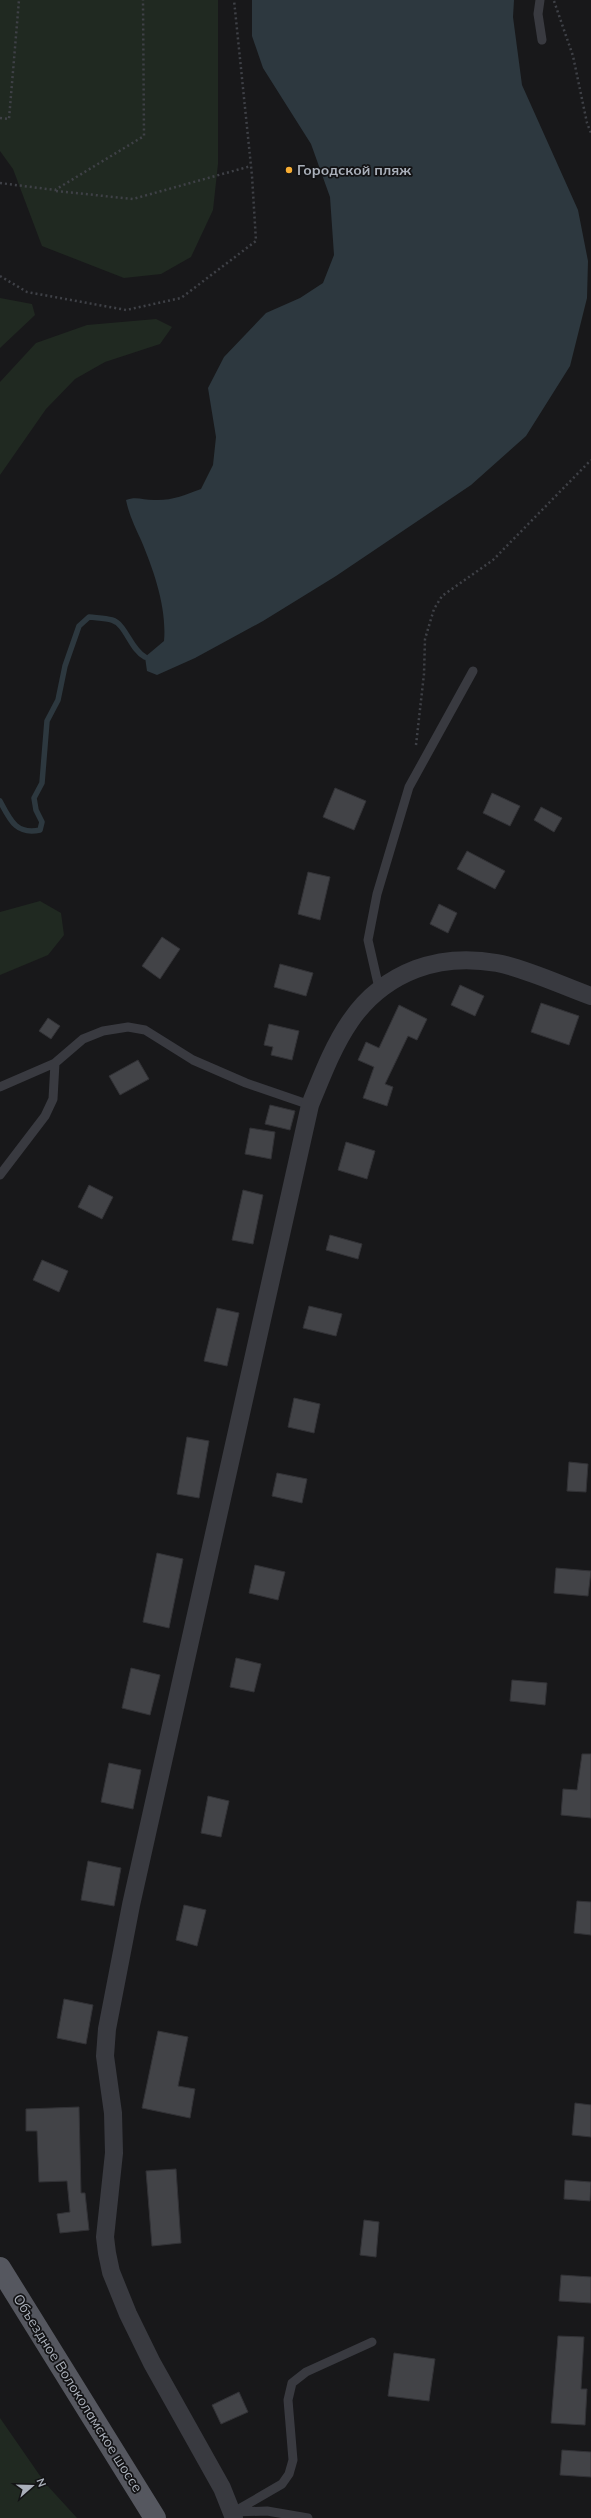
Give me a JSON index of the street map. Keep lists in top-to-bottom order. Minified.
{"streets":{"main road":["Объездное Волоколамское шоссе"]},"places":["Городской пляж"],"north":"right"}
